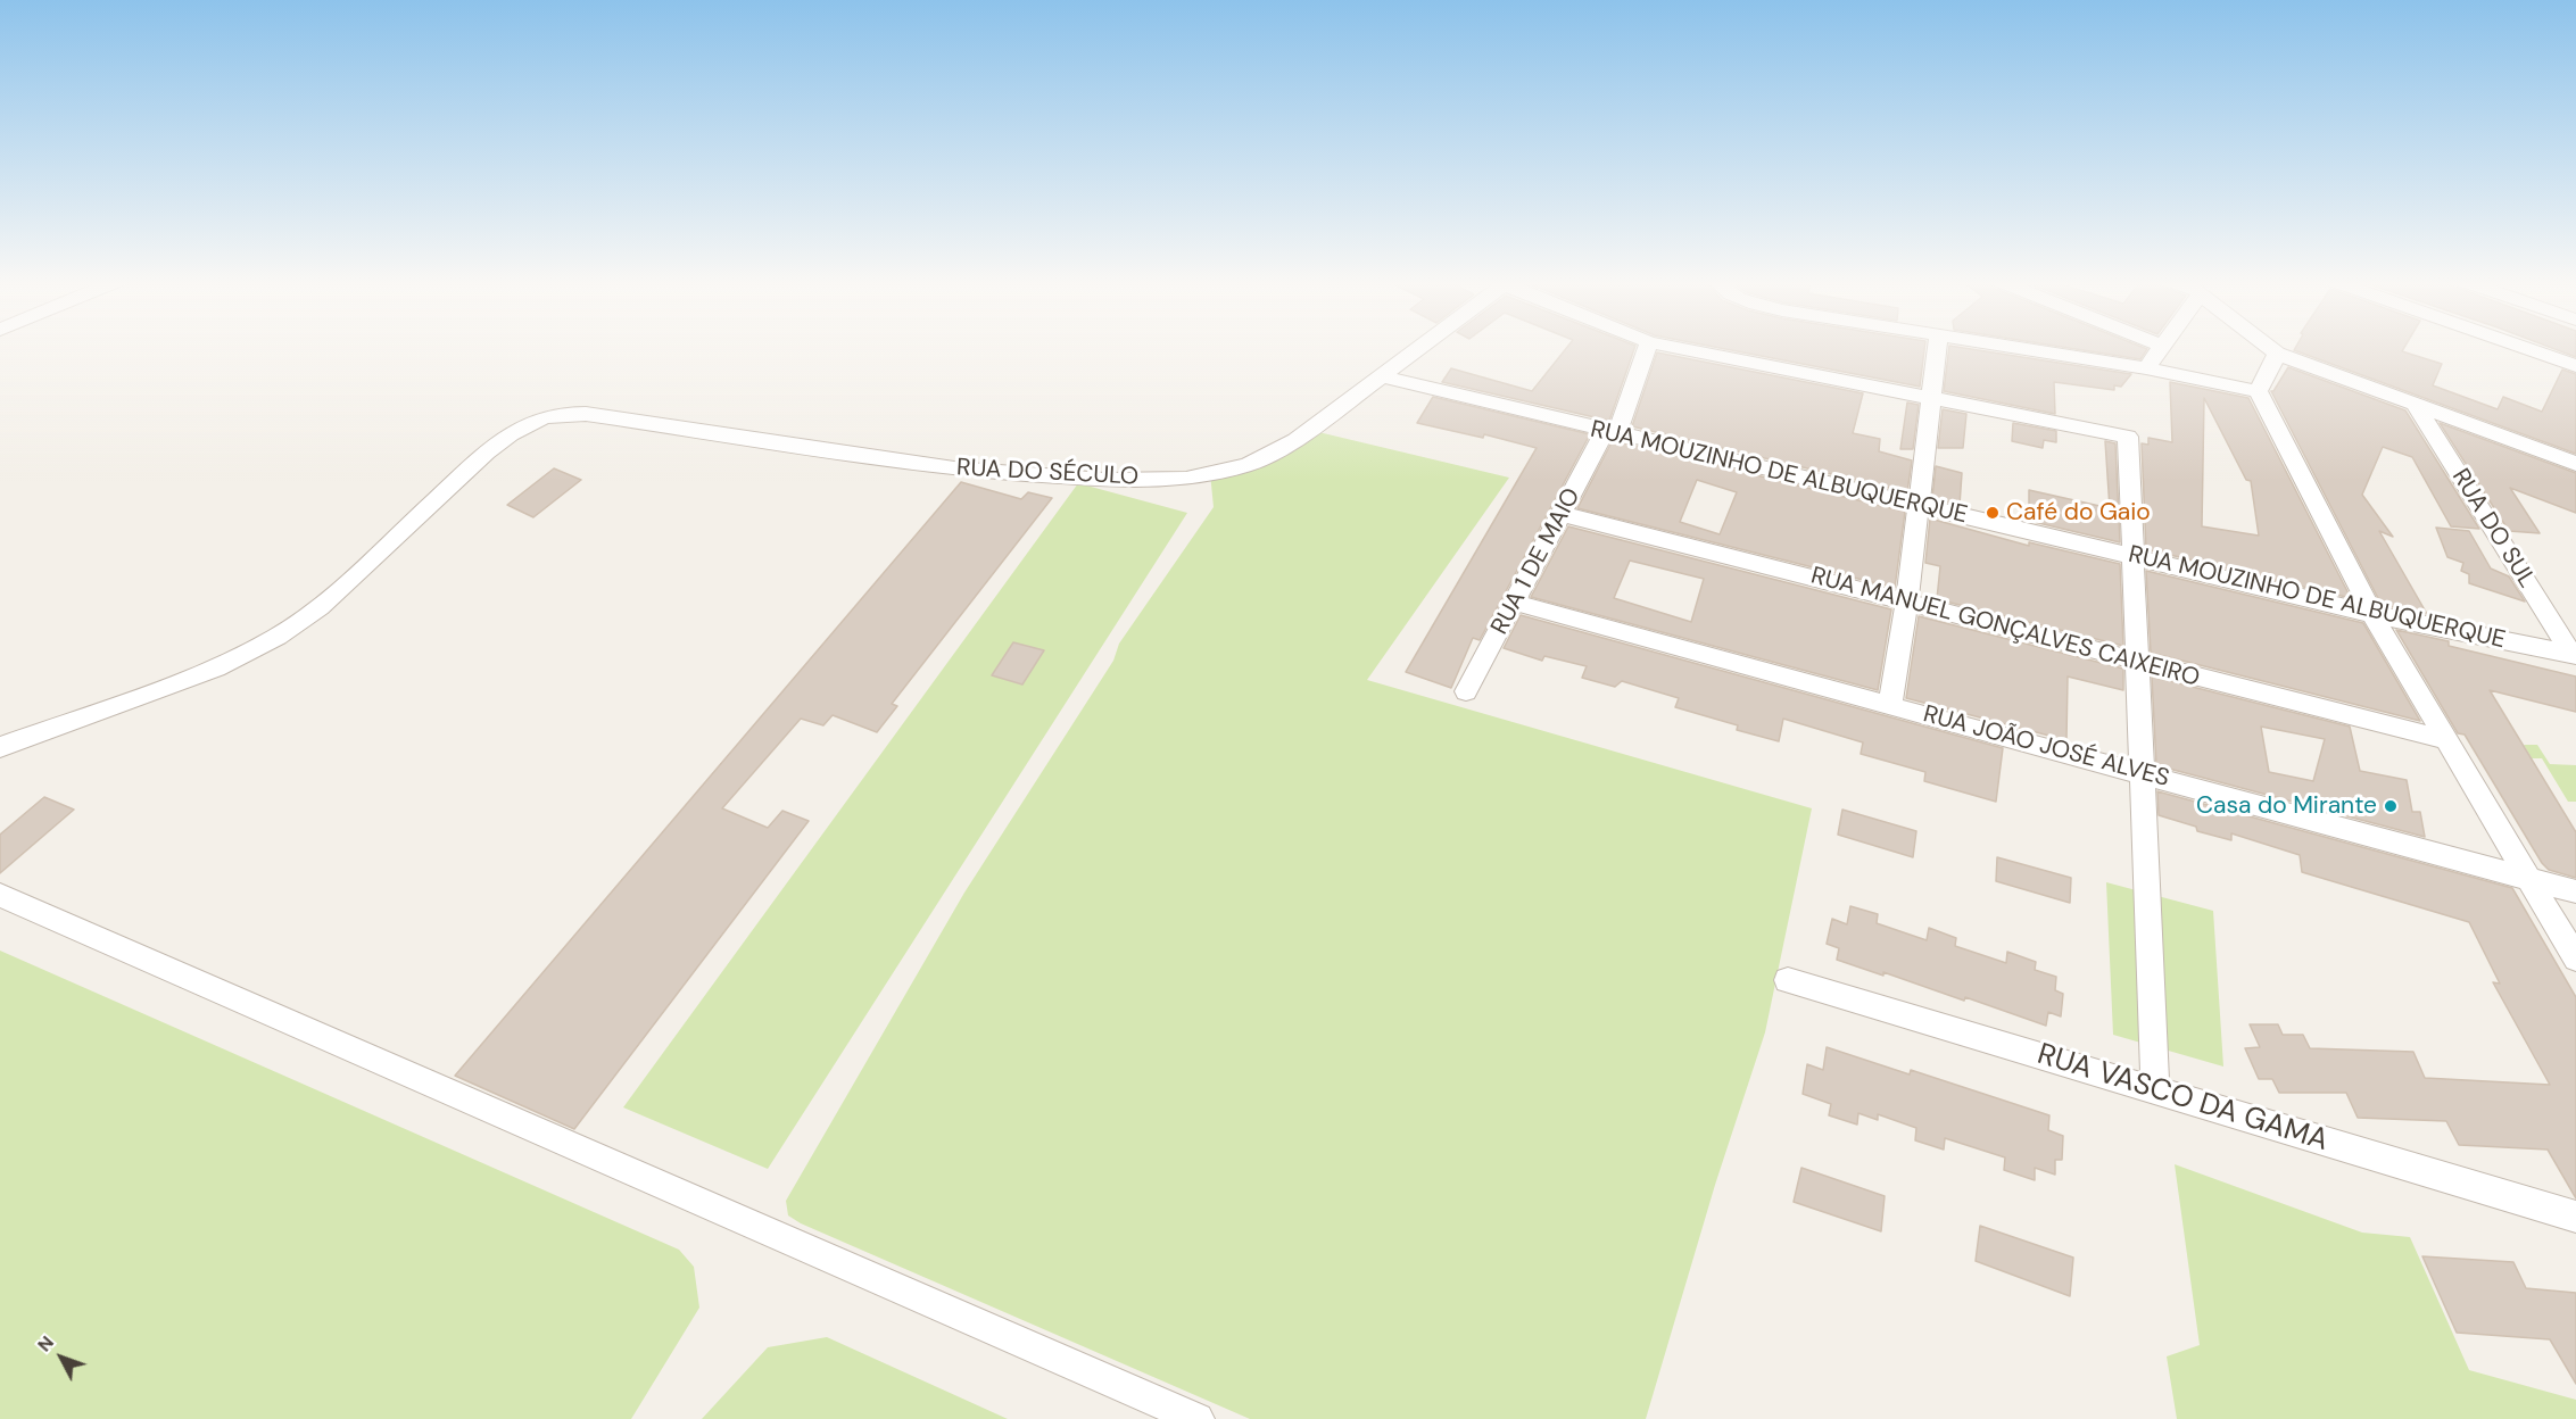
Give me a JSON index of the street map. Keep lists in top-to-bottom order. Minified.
{"streets":{"street":["RUA DO SÉCULO","RUA MOUZINHO DE ALBUQUERQUE","RUA DO SUL","RUA 1 DE MAIO","RUA MANUEL GONÇALVES CAIXEIRO","RUA JOÃO JOSÉ ALVES","RUA VASCO DA GAMA"]},"crossings":[["RUA DO SÉCULO","RUA MOUZINHO DE ALBUQUERQUE"],["RUA MOUZINHO DE ALBUQUERQUE","RUA DO SUL"],["RUA MOUZINHO DE ALBUQUERQUE","RUA 1 DE MAIO"],["RUA 1 DE MAIO","RUA MANUEL GONÇALVES CAIXEIRO"],["RUA 1 DE MAIO","RUA JOÃO JOSÉ ALVES"]],"places":["Café do Gaio","Casa do Mirante"],"north":"top left"}
